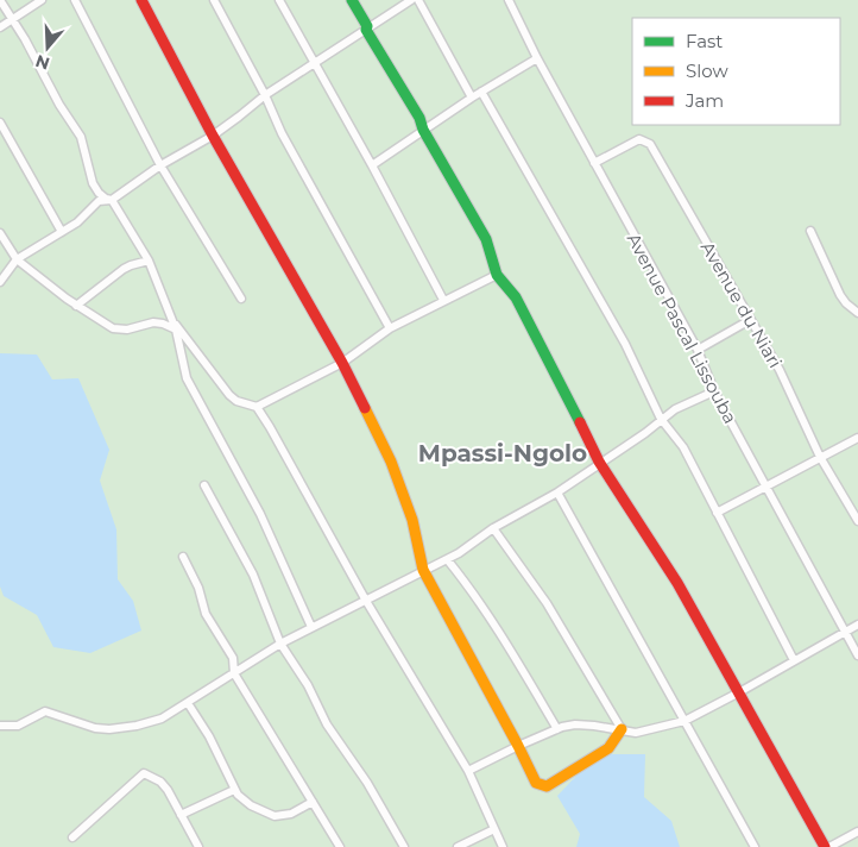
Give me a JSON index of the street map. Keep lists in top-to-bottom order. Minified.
{"streets":{"street":["Avenue du Niari","Avenue Pascal Lissouba"]},"crossings":[["Avenue du Niari","Avenue Pascal Lissouba"]],"districts":["Mpassi-Ngolo"],"legend":["Fast","Slow","Jam"],"north":"bottom"}
